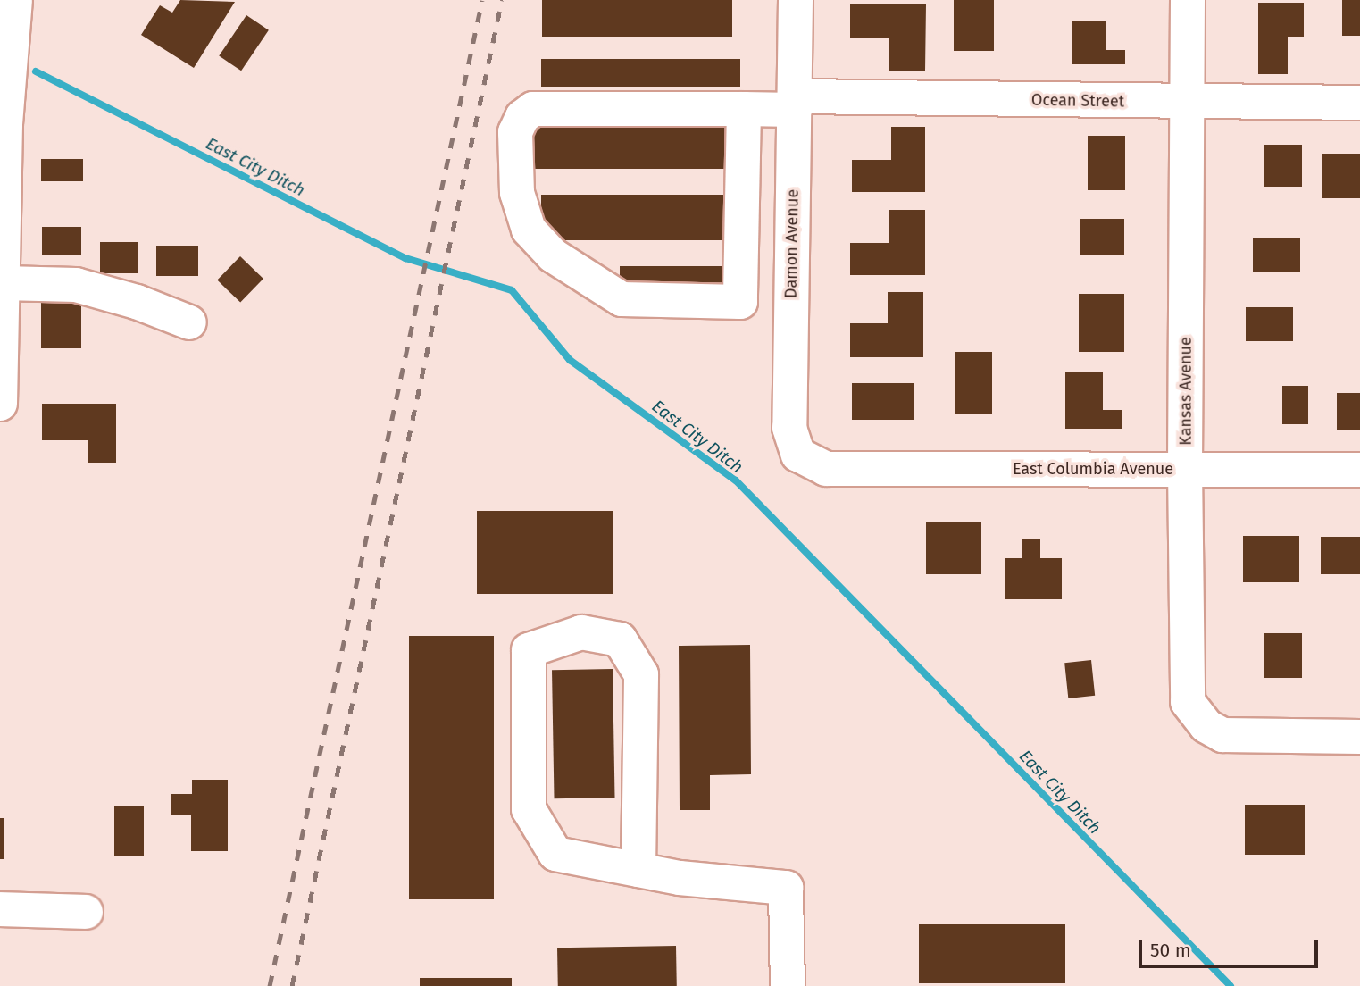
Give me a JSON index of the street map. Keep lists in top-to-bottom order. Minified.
{"streets":{"street":["Ocean Street","Damon Avenue","Kansas Avenue","East Columbia Avenue"]},"crossings":[["Ocean Street","Damon Avenue"],["Ocean Street","Kansas Avenue"],["Damon Avenue","East Columbia Avenue"],["Kansas Avenue","East Columbia Avenue"]],"water":["East City Ditch"],"scale_bar":"50 m"}
